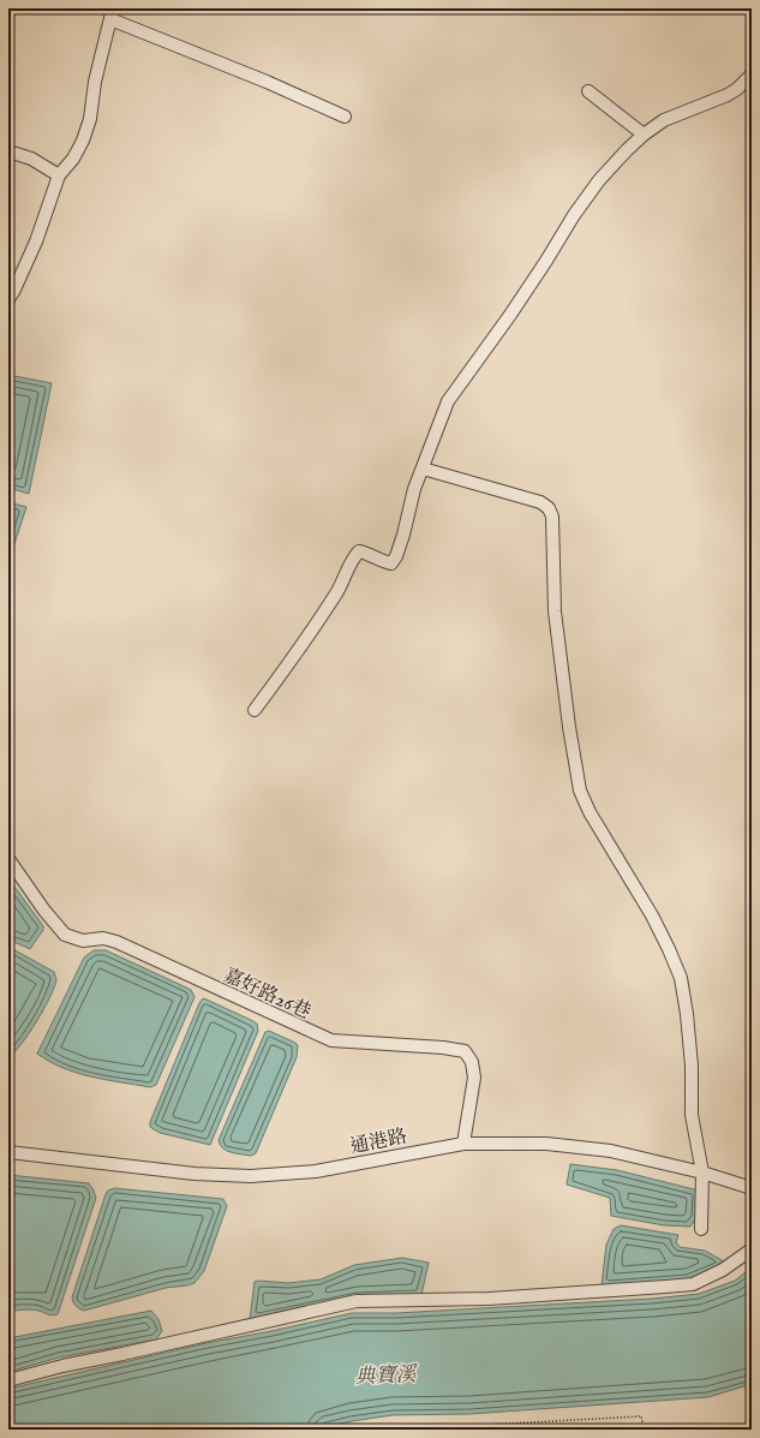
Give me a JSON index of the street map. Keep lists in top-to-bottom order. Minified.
{"streets":{"street":["嘉好路26巷","通港路"]},"crossings":[["嘉好路26巷","通港路"]],"water":["典寶溪"]}
